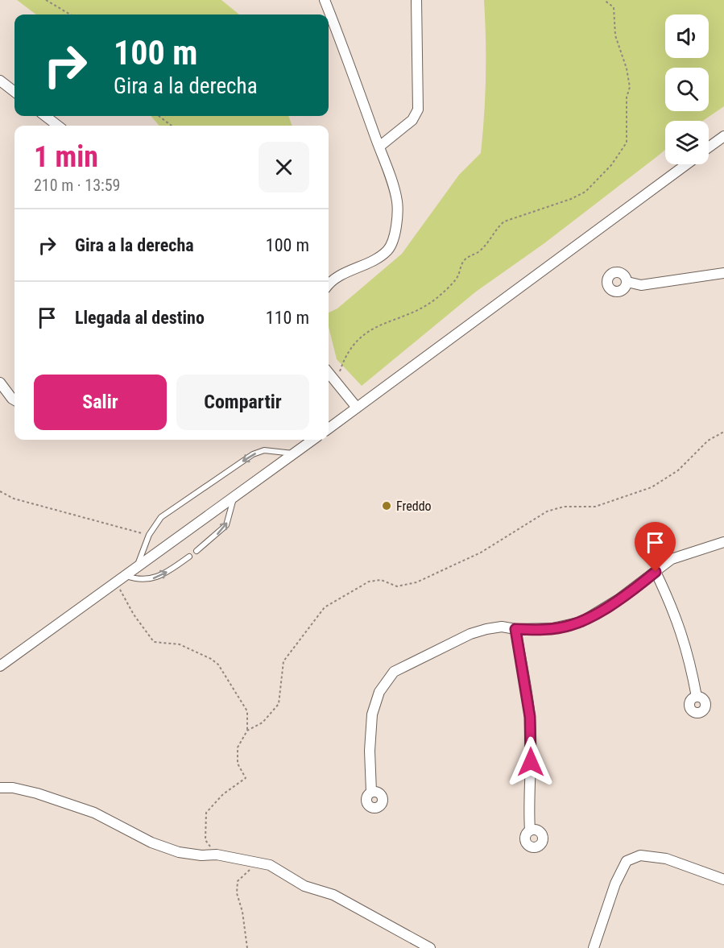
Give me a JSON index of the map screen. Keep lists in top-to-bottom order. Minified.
{"places":["Freddo"],"page":{"turn":["100 m","Gira a la derecha"],"heading":["1 min","210 m · 13:59"],"list":[{"name":"Gira a la derecha","value":"100 m"},{"name":"Llegada al destino","value":"110 m"}],"buttons":["Salir","Compartir"]}}
